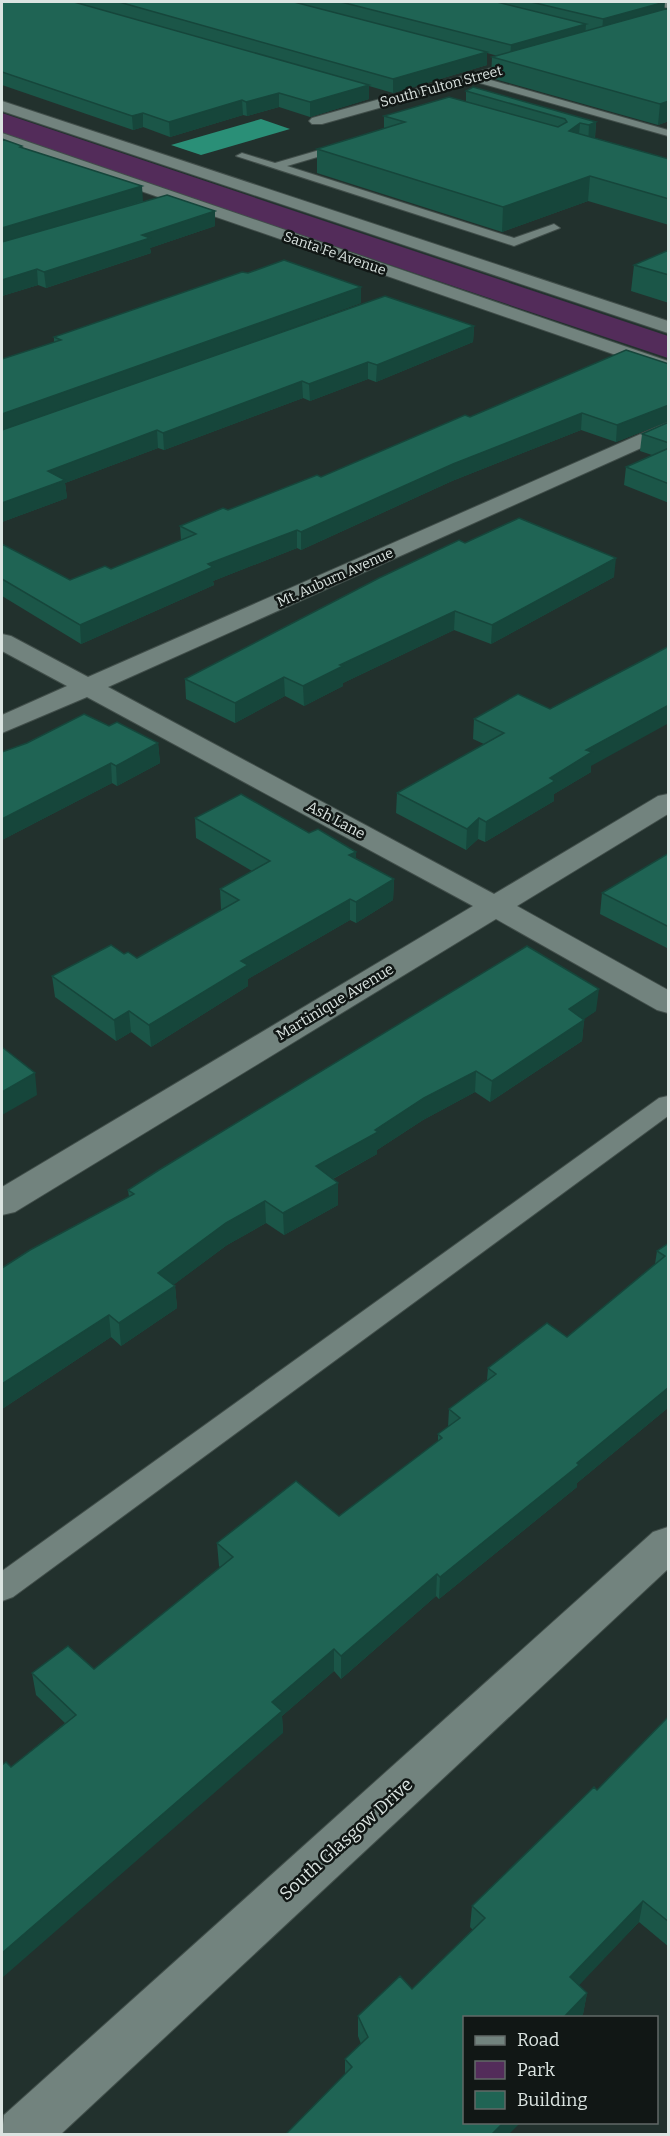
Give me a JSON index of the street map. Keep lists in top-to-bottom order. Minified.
{"streets":{"street":["South Fulton Street","Santa Fe Avenue","Mt. Auburn Avenue","Ash Lane","Martinique Avenue","South Glasgow Drive"]},"crossings":[["Mt. Auburn Avenue","Ash Lane"],["Ash Lane","Martinique Avenue"]],"legend":["Road","Park","Building"]}
